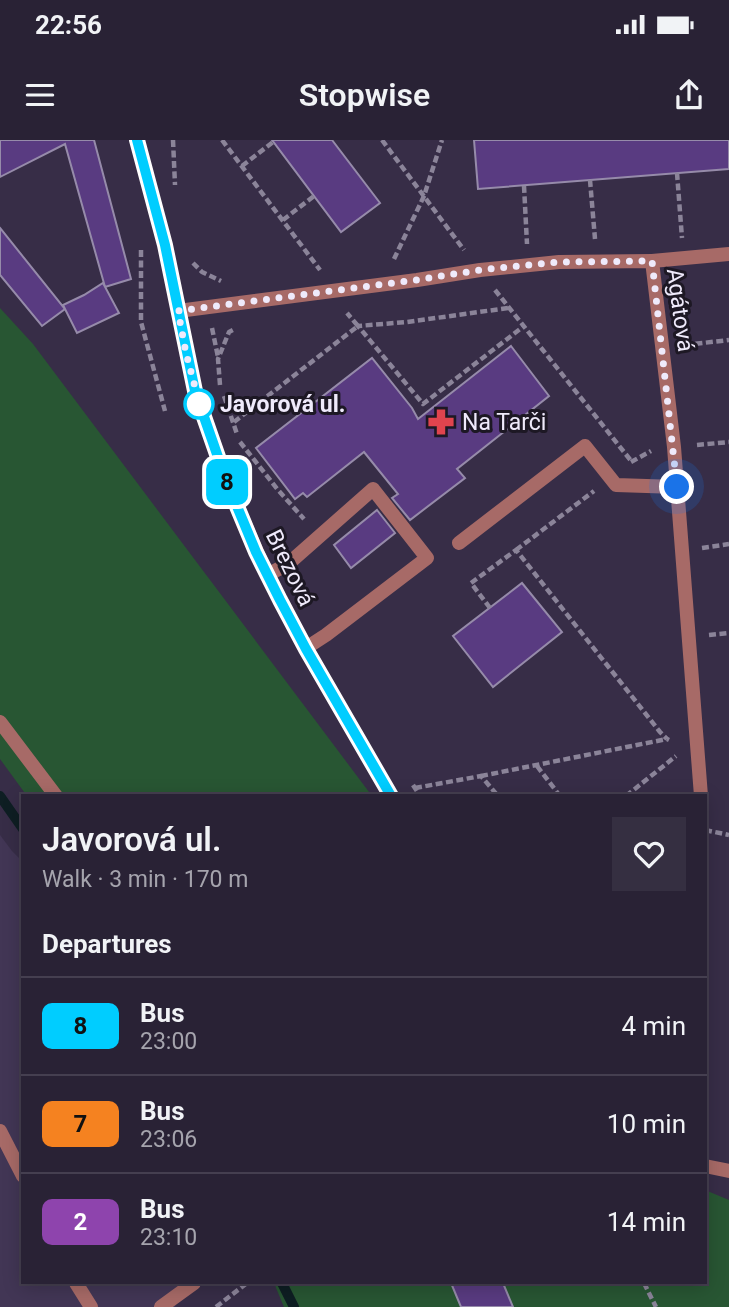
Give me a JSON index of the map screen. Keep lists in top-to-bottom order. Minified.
{"streets":{"street":["Agátová","Brezová"]},"crossings":[["Agátová","Brezová"]],"places":{"other":["Javorová ul."],"pharmacy":["Na Tarči"]},"lines":["bus line 8"],"page":{"status":"22:56","header":"Stopwise","on_map":"8","heading":[["Javorová ul.","Walk · 3 min · 170 m"],"Departures"],"list":[{"mark":"8","name":"Bus","note":"23:00","value":"4 min"},{"mark":"7","name":"Bus","note":"23:06","value":"10 min"},{"mark":"2","name":"Bus","note":"23:10","value":"14 min"}]}}
